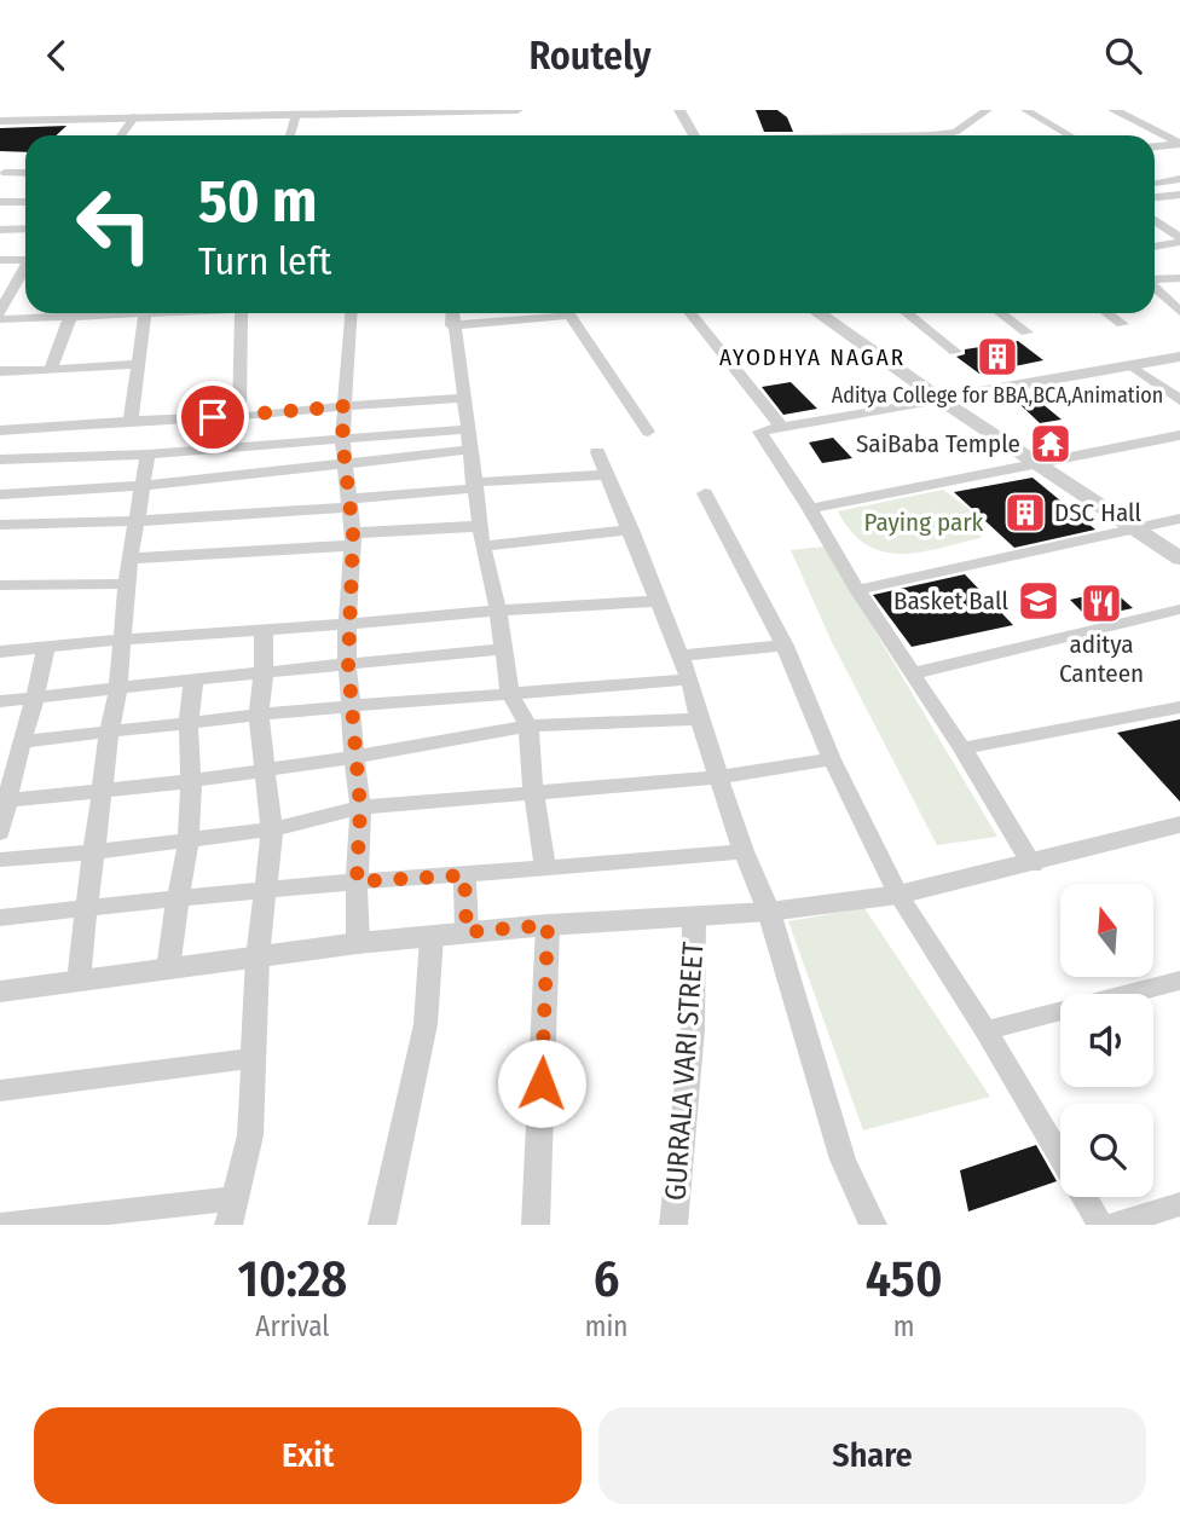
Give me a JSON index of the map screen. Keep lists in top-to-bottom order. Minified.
{"streets":{"street":["GURRALA VARI STREET"]},"districts":["AYODHYA NAGAR"],"parks":["Paying park"],"places":{"building":["Aditya College for BBA,BCA,Animation","DSC Hall"],"temple":["SaiBaba Temple"],"school or university":["Basket Ball"],"restaurant":["aditya Canteen"]},"north":"top","page":{"header":"Routely","turn":["50 m","Turn left"],"eta":["10:28","Arrival","6","min","450","m"],"buttons":["Exit","Share"]}}
